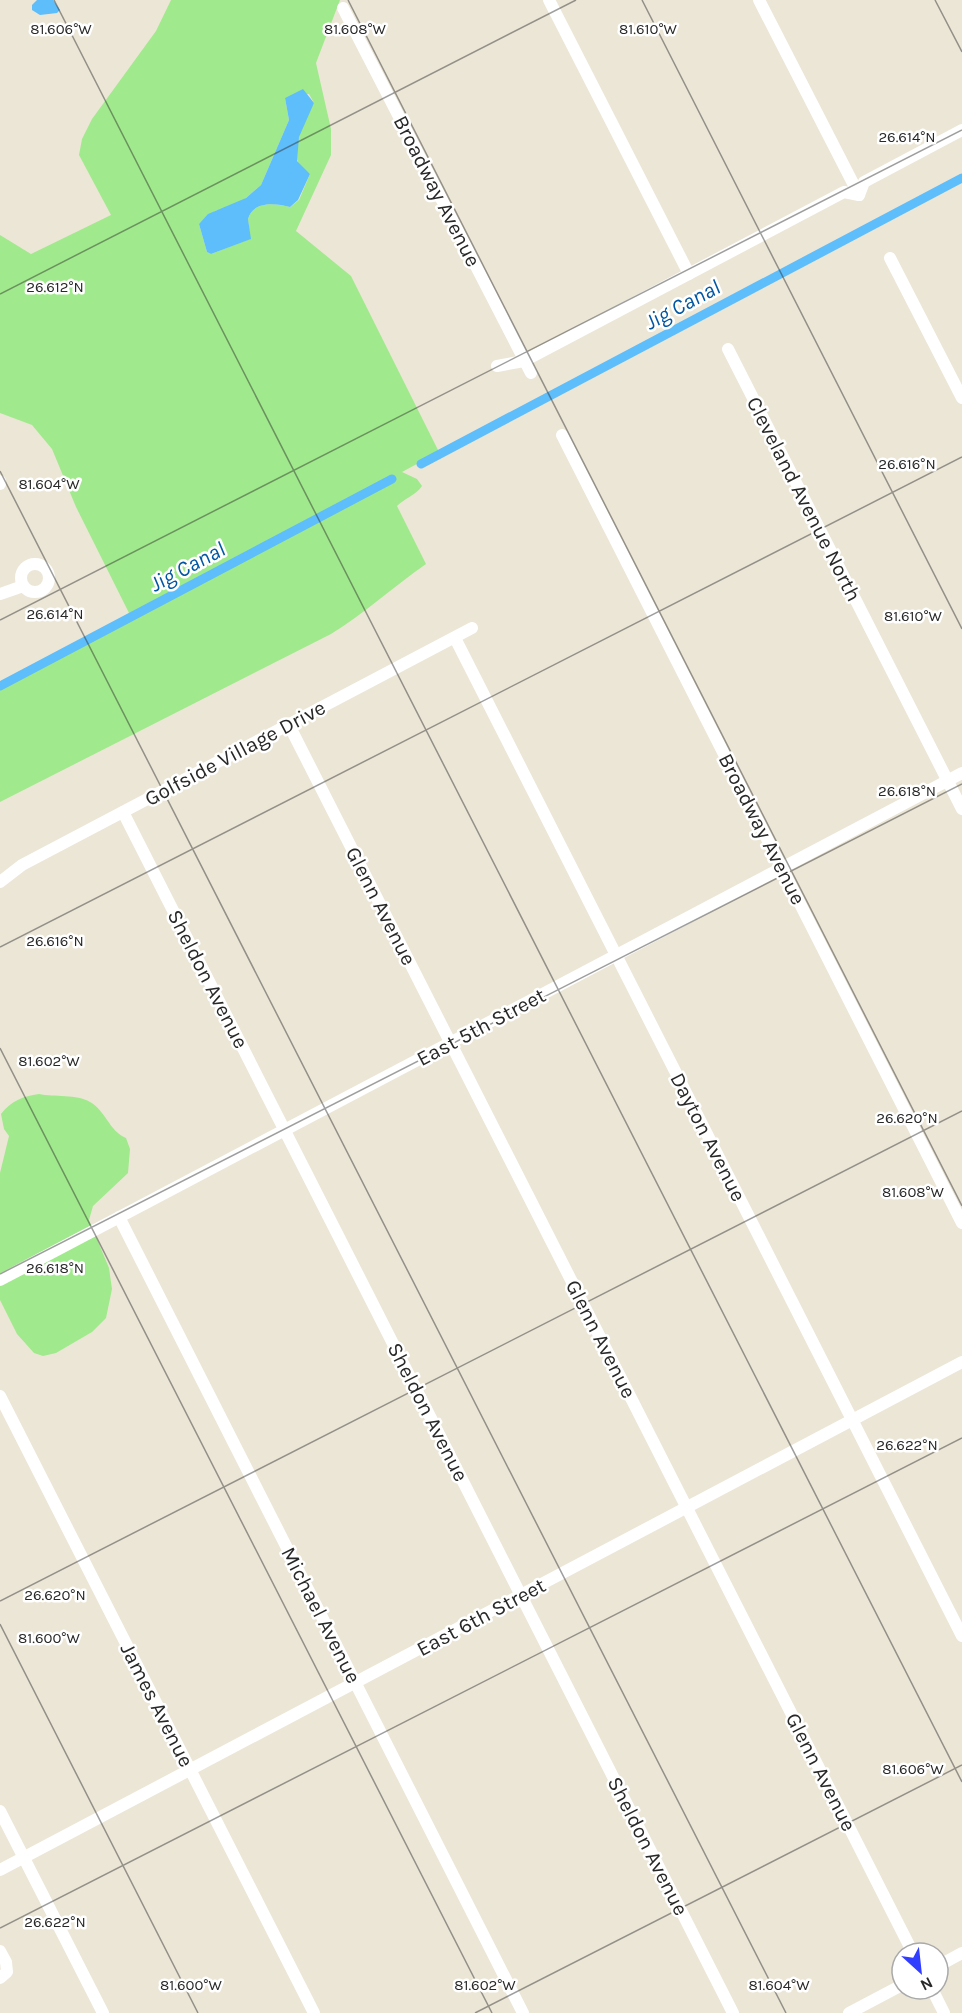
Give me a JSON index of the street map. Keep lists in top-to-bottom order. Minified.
{"streets":{"street":["Broadway Avenue","Cleveland Avenue North","Golfside Village Drive","Glenn Avenue","Sheldon Avenue","East 5th Street","Dayton Avenue","Michael Avenue","East 6th Street","James Avenue"]},"crossings":[["Broadway Avenue","East 5th Street"],["Cleveland Avenue North","East 5th Street"],["Golfside Village Drive","Glenn Avenue"],["Golfside Village Drive","Sheldon Avenue"],["Golfside Village Drive","Dayton Avenue"],["Glenn Avenue","East 5th Street"],["Glenn Avenue","East 6th Street"],["Sheldon Avenue","East 5th Street"],["Sheldon Avenue","East 6th Street"],["East 5th Street","Dayton Avenue"],["East 5th Street","Michael Avenue"],["Dayton Avenue","East 6th Street"],["Michael Avenue","East 6th Street"],["East 6th Street","James Avenue"]],"water":["Jig Canal"],"north":"bottom right","coordinates":["81.606°W","81.608°W","81.610°W","26.614°N","26.612°N","26.616°N","81.604°W","26.618°N","81.602°W","26.620°N","26.622°N","81.600°W"]}
